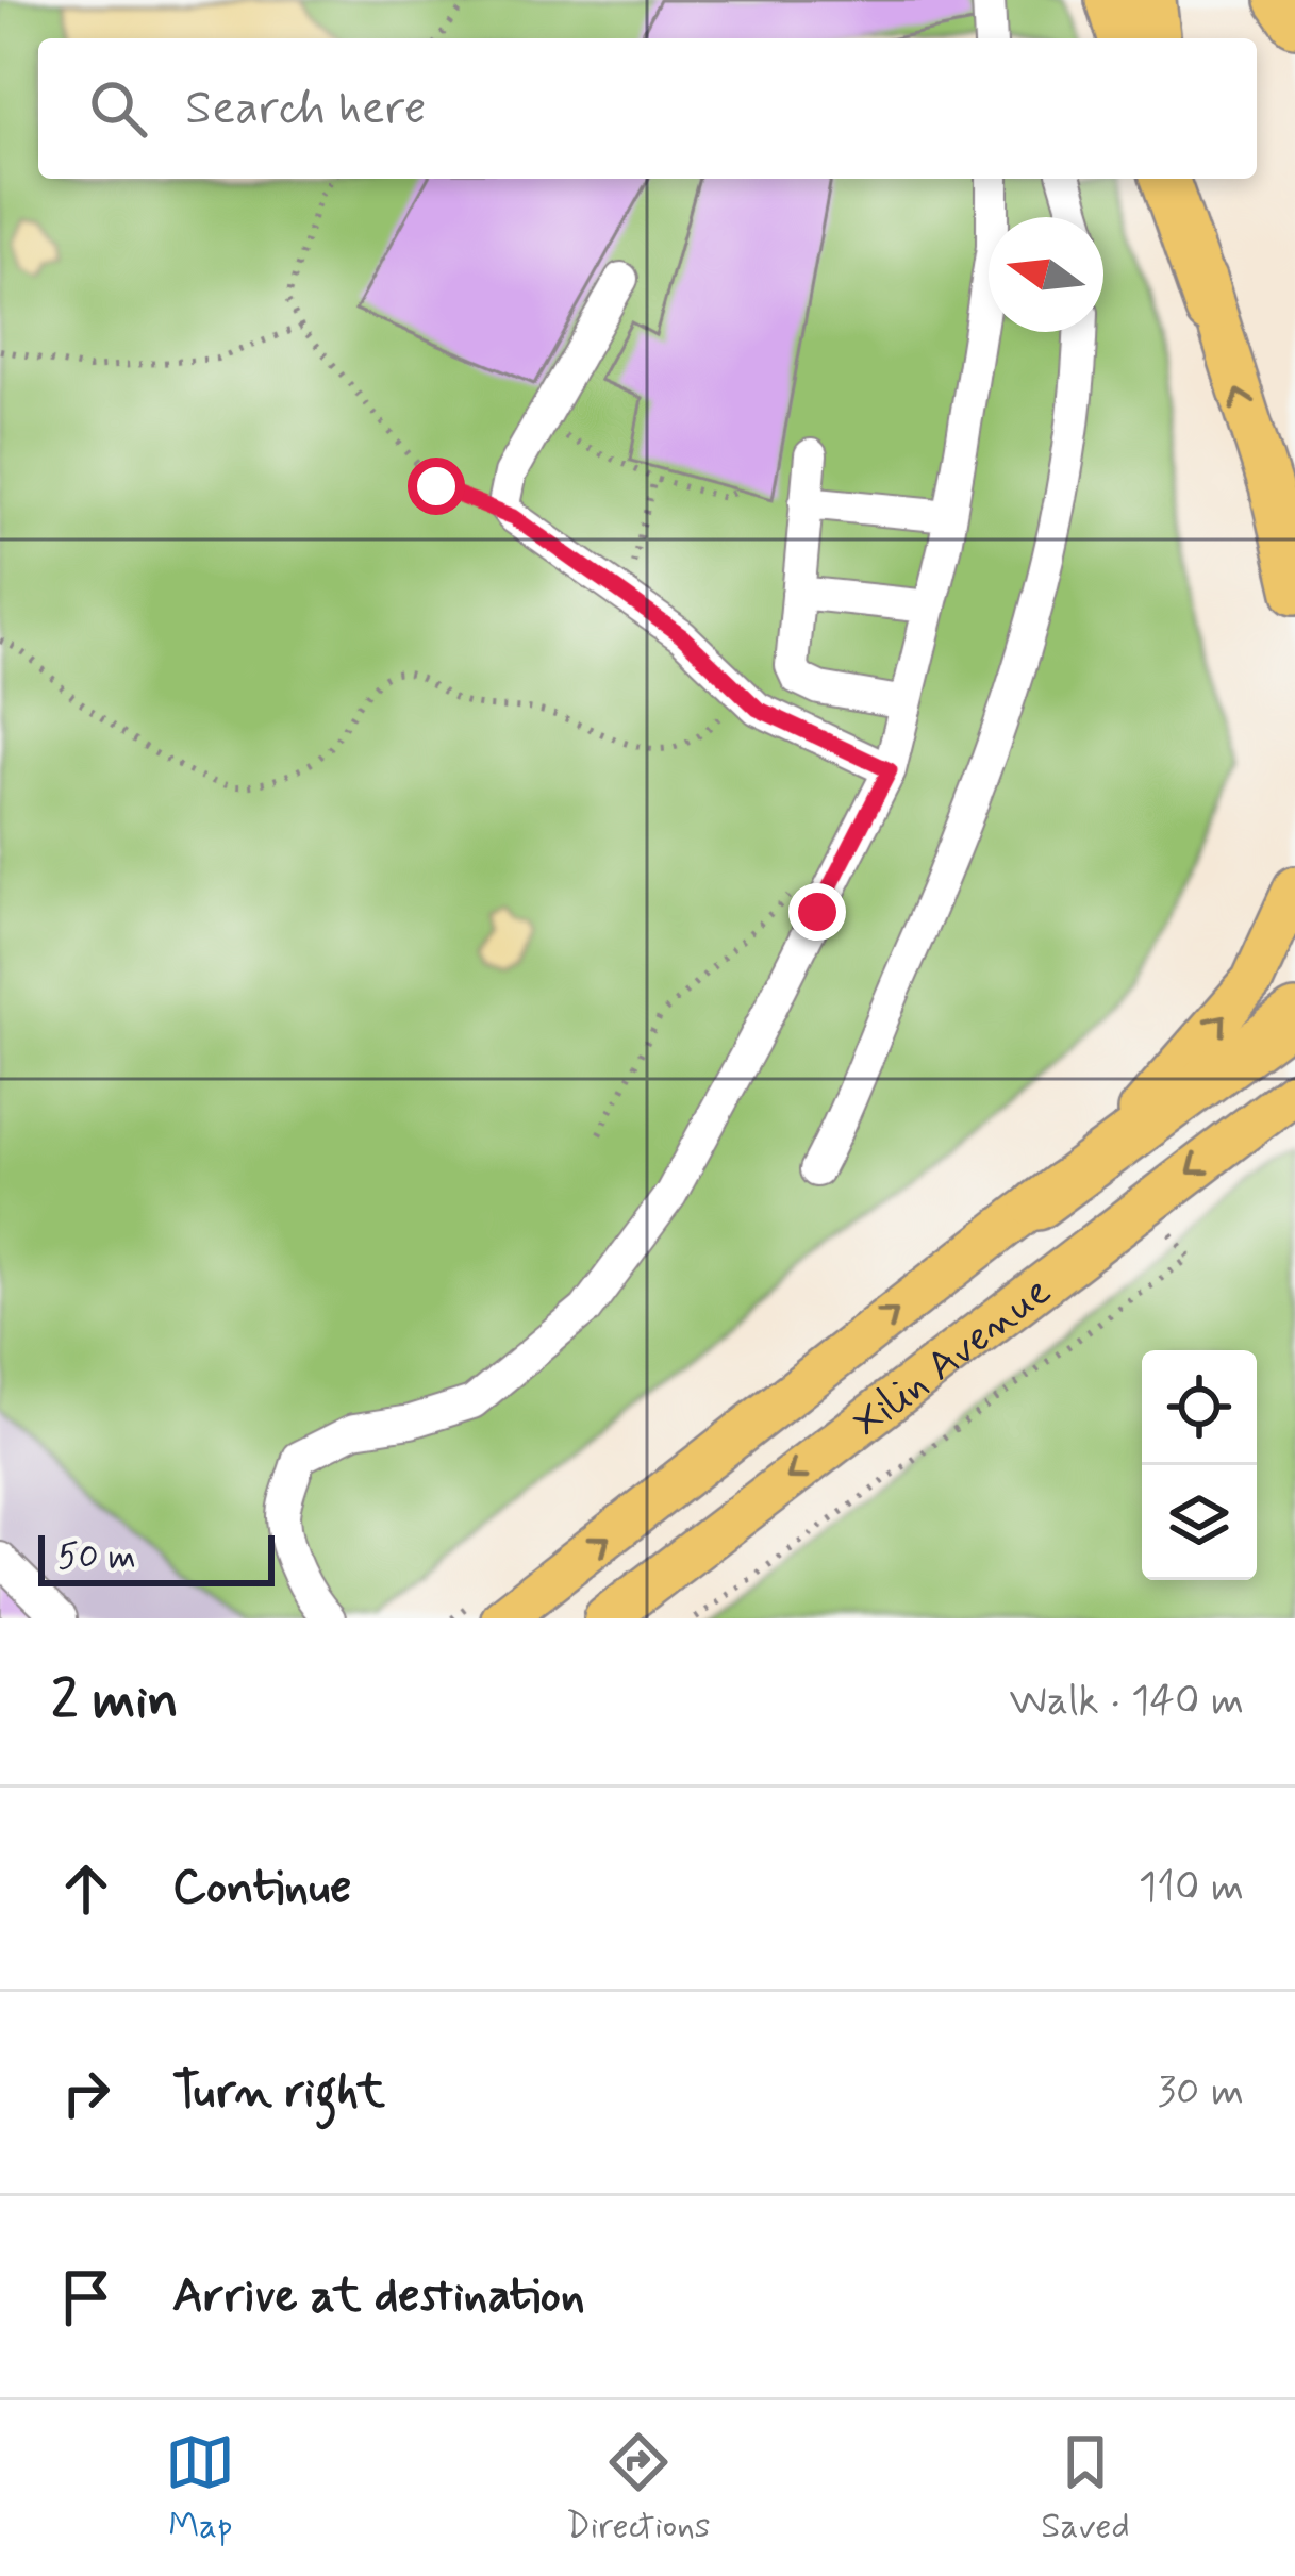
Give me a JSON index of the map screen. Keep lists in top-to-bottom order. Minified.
{"streets":{"main road":["Xilin Avenue"]},"scale_bar":"50 m","north":"left","page":{"search":"Search here","scale":"50 m","heading":["2 min","Walk · 140 m"],"list":[["Continue","110 m"],["Turn right","30 m"],"Arrive at destination"],"nav":["Map","Directions","Saved"]}}
